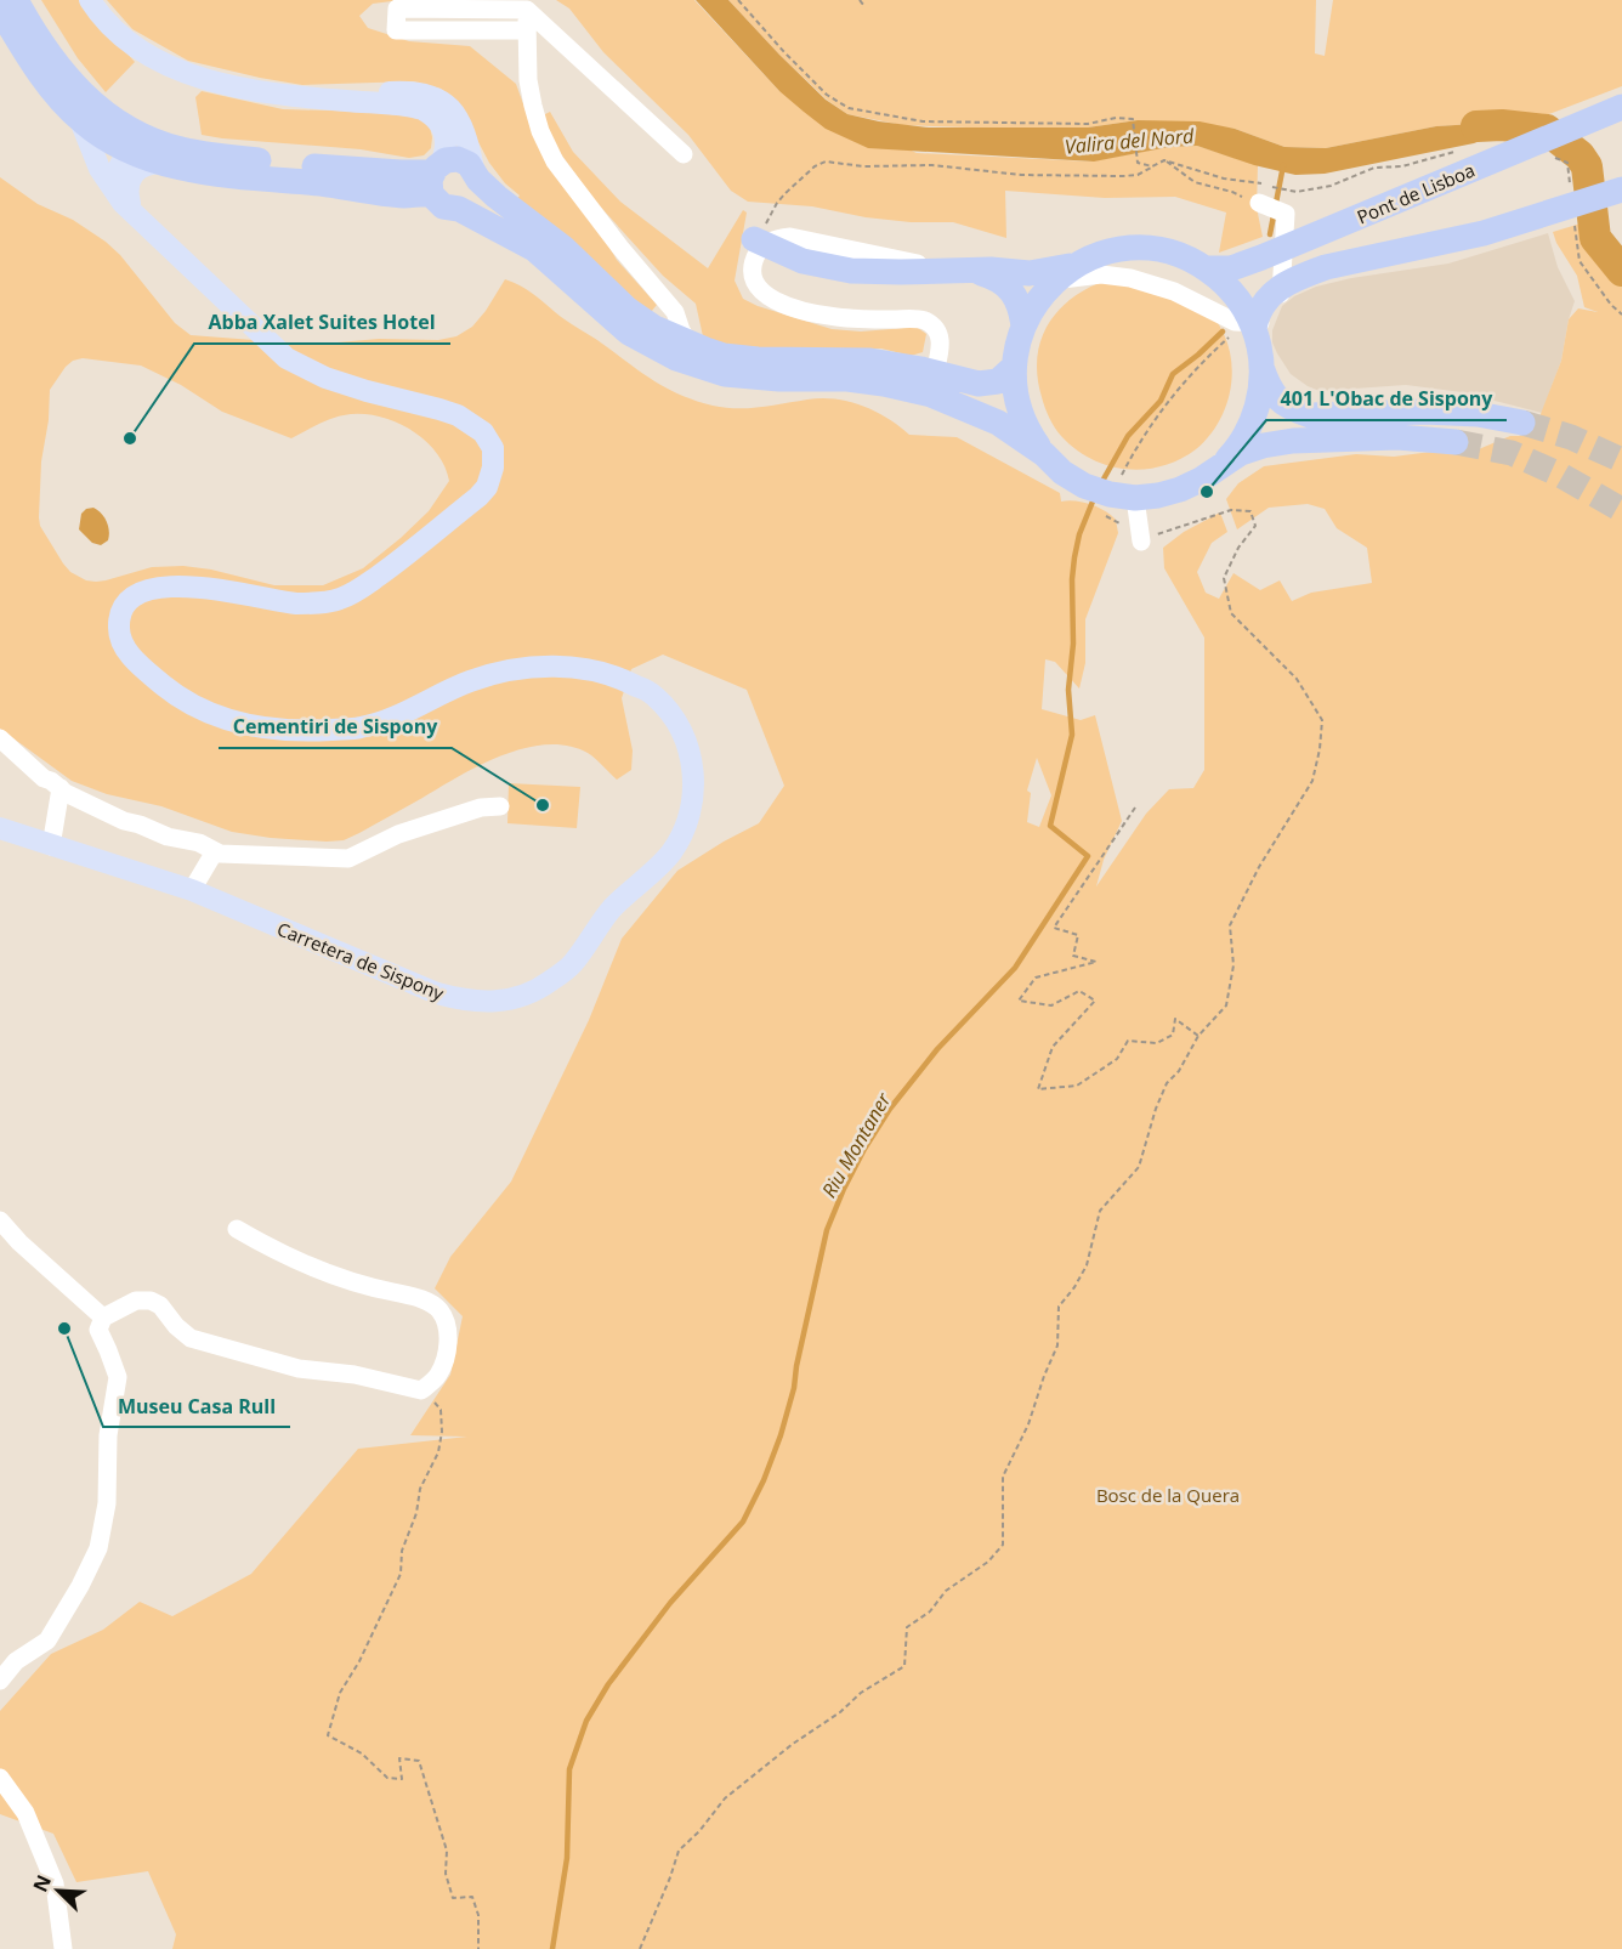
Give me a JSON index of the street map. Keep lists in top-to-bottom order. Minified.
{"streets":{"highway":["Pont de Lisboa"],"main road":["Carretera de Sispony"]},"water":["Valira del Nord","Riu Montaner"],"parks":["Bosc de la Quera"],"places":["Abba Xalet Suites Hotel","401 L'Obac de Sispony","Cementiri de Sispony","Museu Casa Rull"],"north":"top left"}
